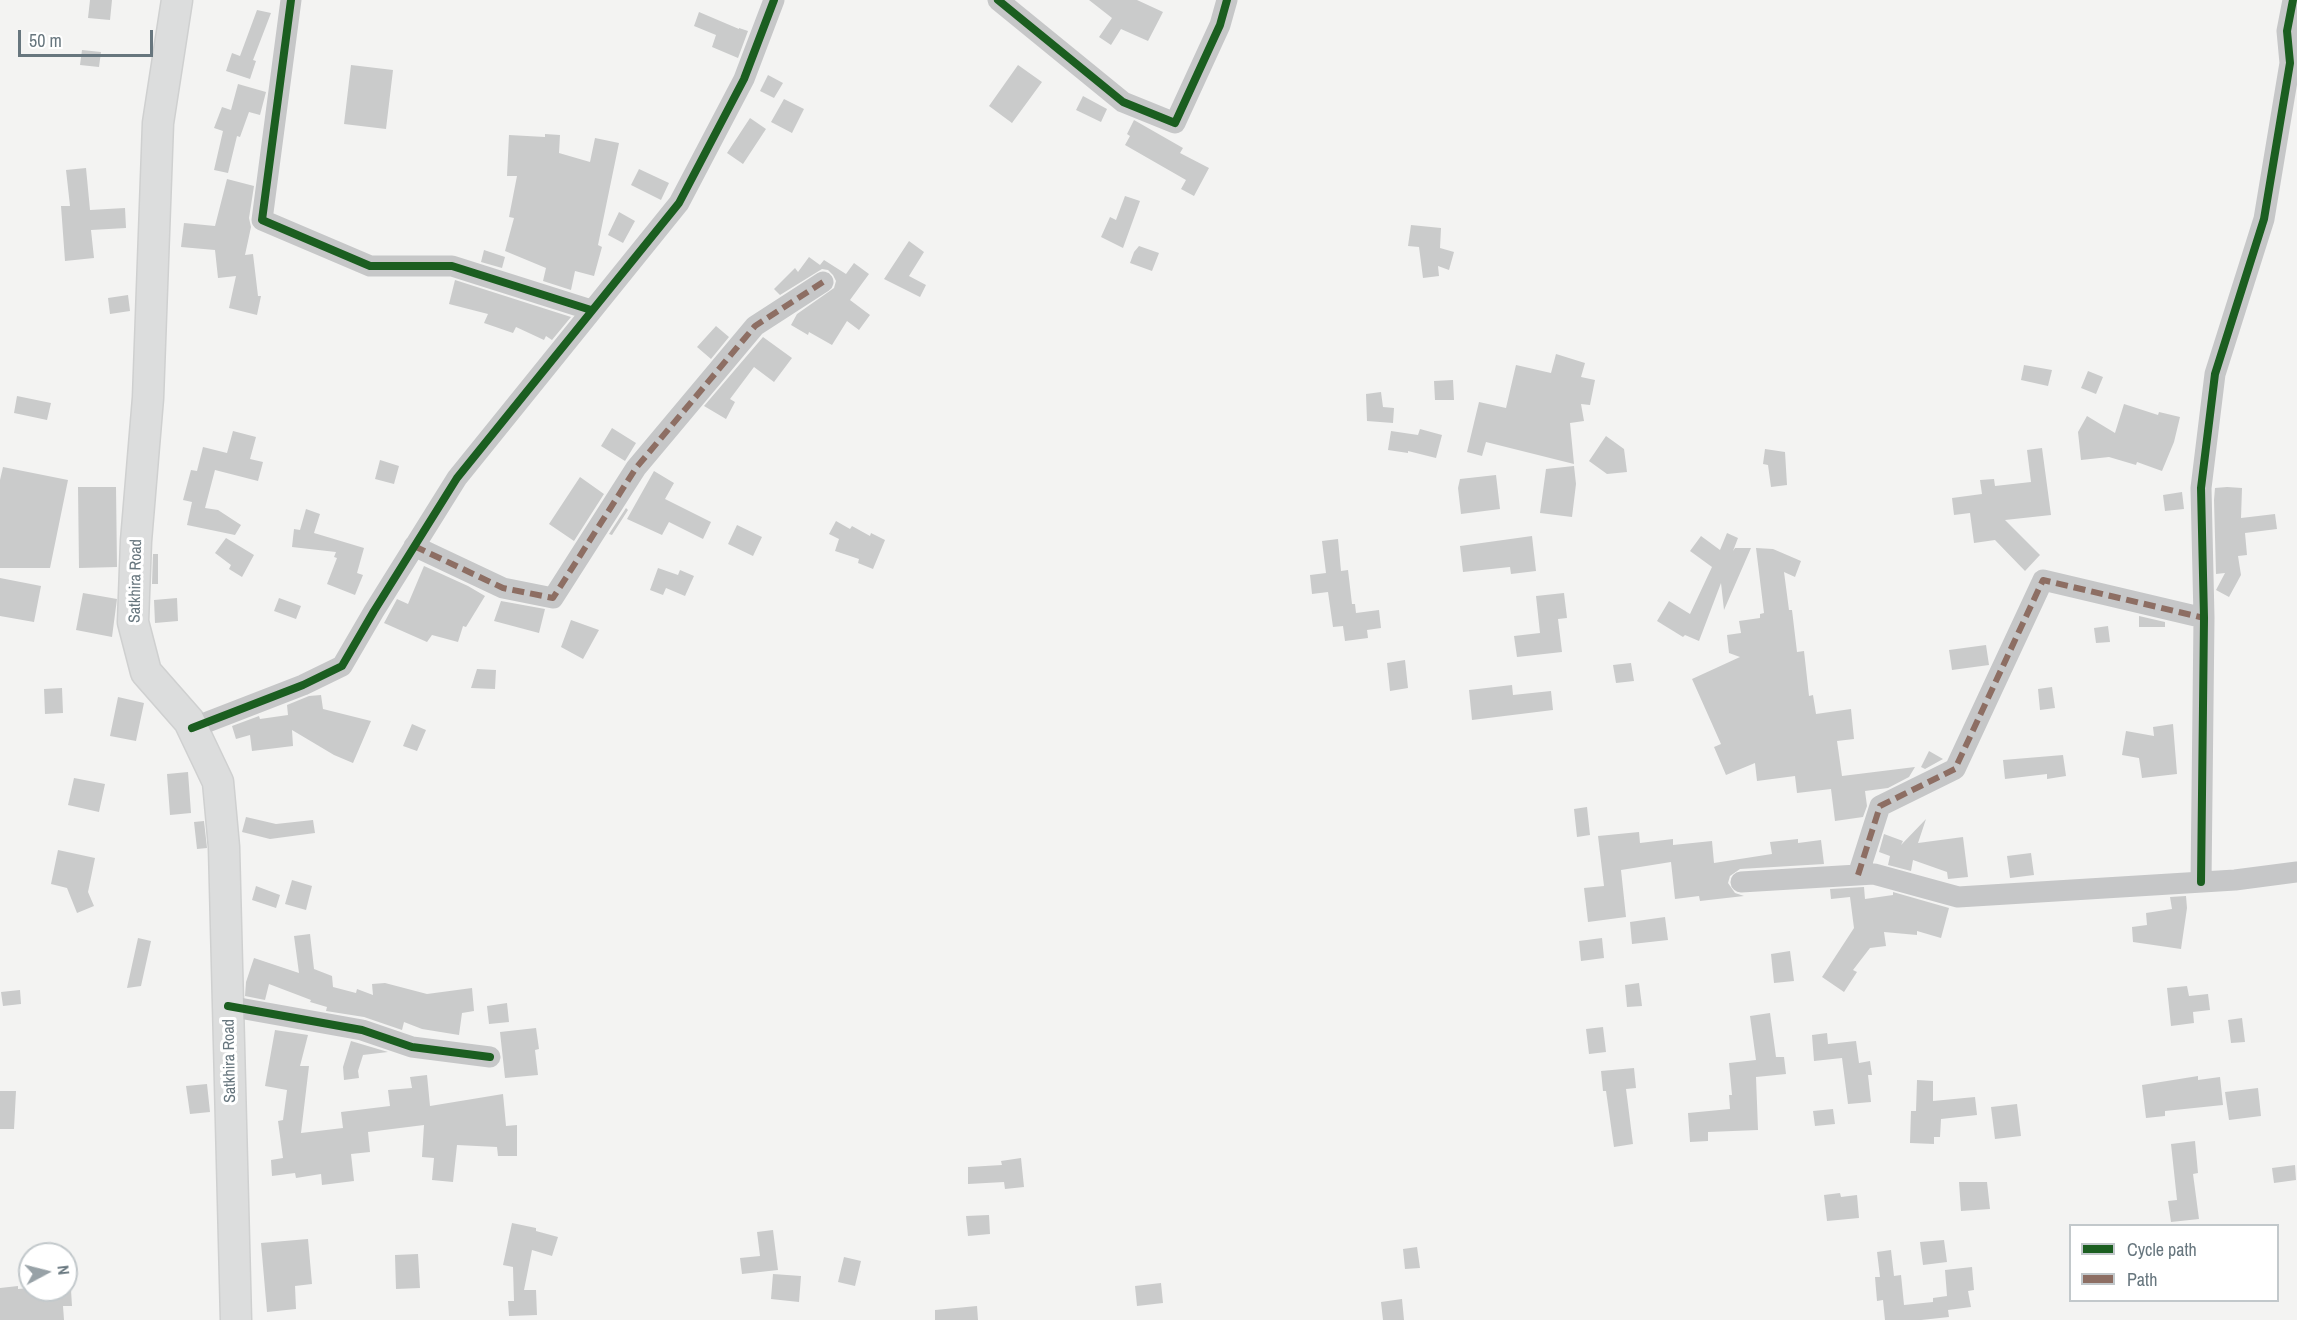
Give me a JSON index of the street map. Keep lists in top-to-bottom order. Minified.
{"streets":{"main road":["Satkhira Road"]},"legend":["Cycle path","Path"],"scale_bar":"50 m","north":"right"}
